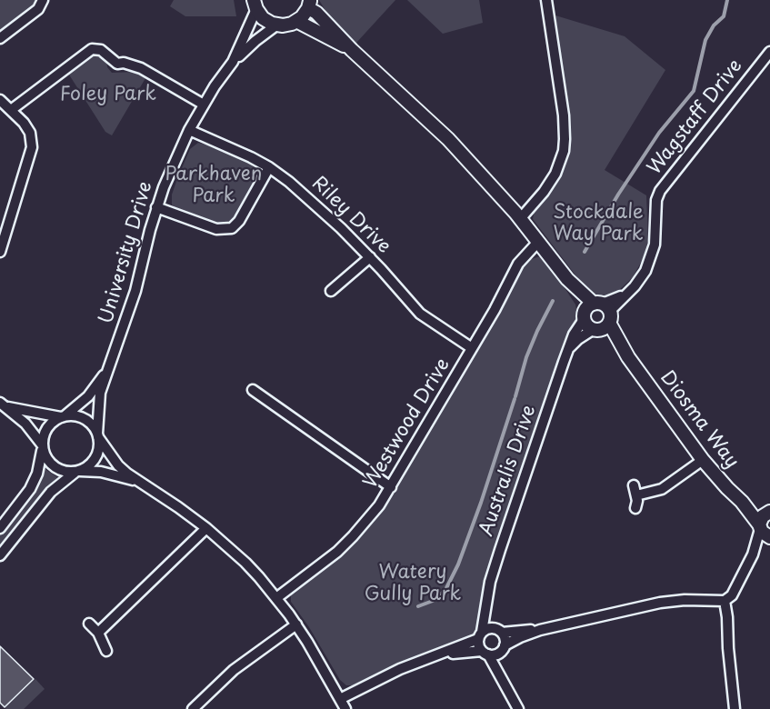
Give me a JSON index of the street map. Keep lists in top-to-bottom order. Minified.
{"streets":{"street":["Wagstaff Drive","Riley Drive","University Drive","Diosma Way","Westwood Drive","Australis Drive"]},"crossings":[["Wagstaff Drive","Diosma Way"],["Riley Drive","University Drive"],["Riley Drive","Westwood Drive"]],"parks":["Foley Park","Parkhaven Park","Stockdale Way Park","Watery Gully Park"]}
